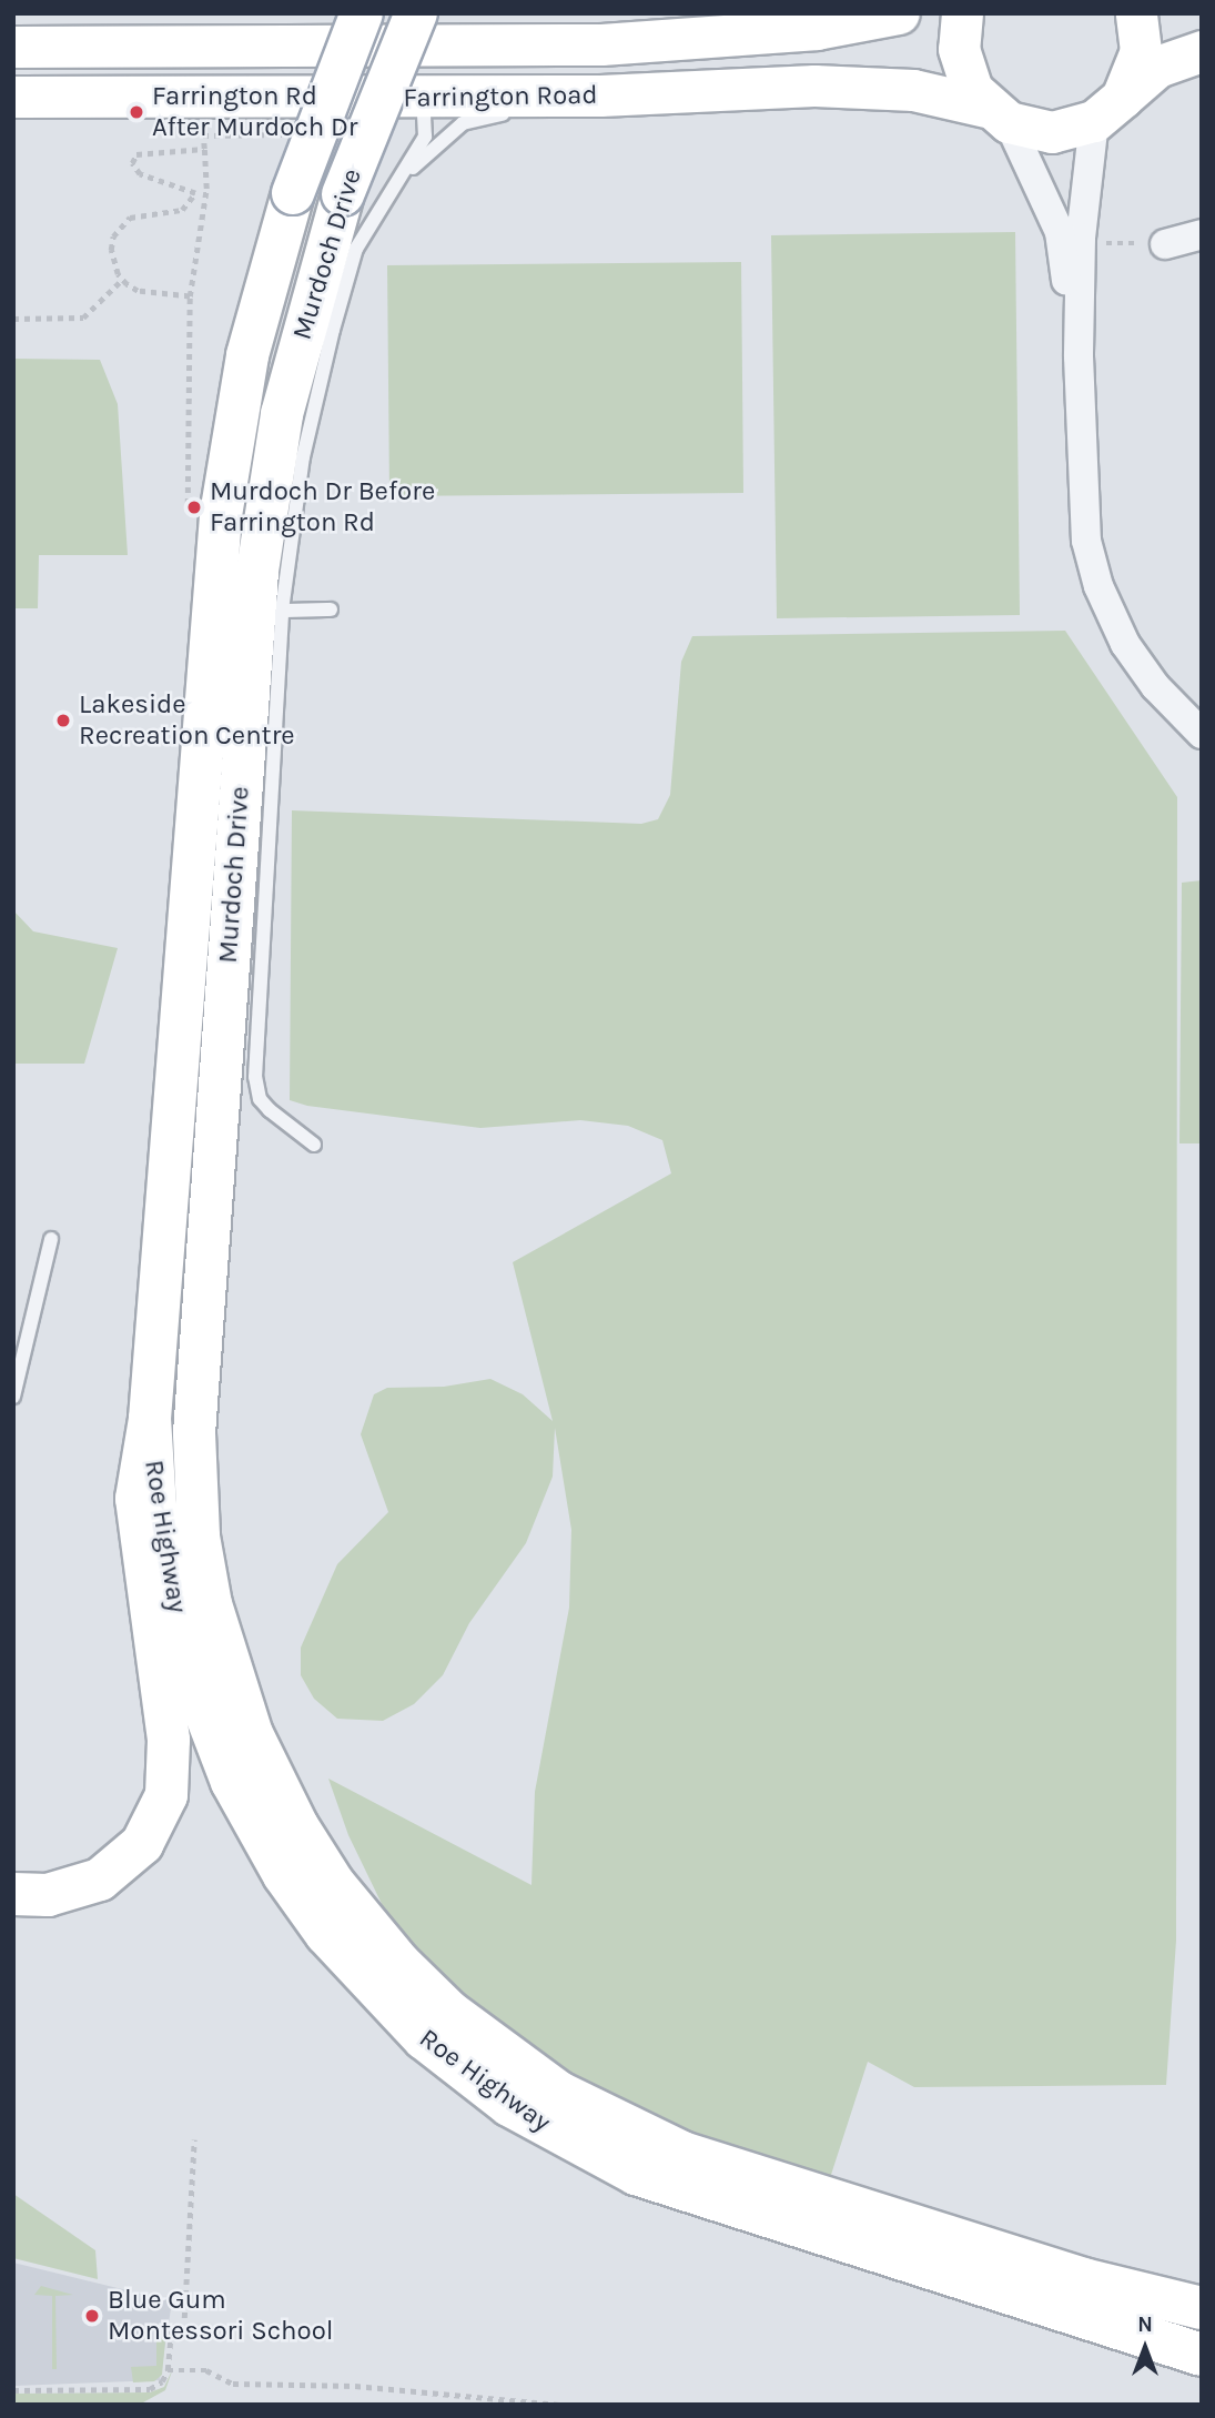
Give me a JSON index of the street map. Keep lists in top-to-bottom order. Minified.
{"streets":{"main road":["Farrington Road","Murdoch Drive","Roe Highway"]},"crossings":[["Murdoch Drive","Roe Highway"]],"places":["Farrington Rd After Murdoch Dr","Murdoch Dr Before Farrington Rd","Lakeside Recreation Centre","Blue Gum Montessori School"],"north":"top"}
